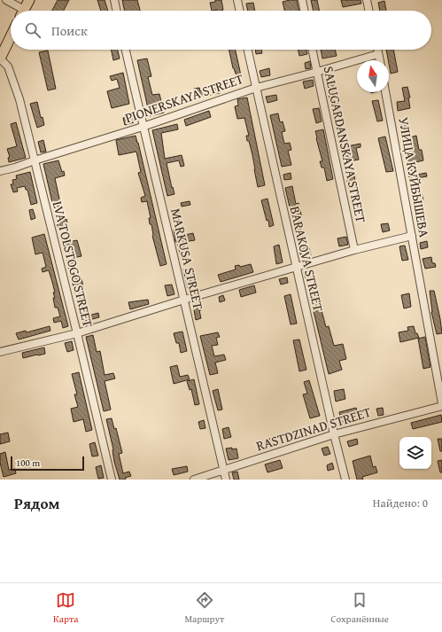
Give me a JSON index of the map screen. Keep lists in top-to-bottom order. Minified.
{"streets":{"street":["PIONERSKAYA STREET","SALUGARDANSKAYA STREET","УЛИЦА КУЙБЫШЕВА","MARKUSA STREET","BARAKOVA STREET","LVA TOLSTOGO STREET","RASTDZINAD STREET"]},"crossings":[["PIONERSKAYA STREET","SALUGARDANSKAYA STREET"],["PIONERSKAYA STREET","MARKUSA STREET"],["PIONERSKAYA STREET","BARAKOVA STREET"],["PIONERSKAYA STREET","LVA TOLSTOGO STREET"],["УЛИЦА КУЙБЫШЕВА","RASTDZINAD STREET"],["MARKUSA STREET","RASTDZINAD STREET"],["BARAKOVA STREET","RASTDZINAD STREET"]],"scale_bar":"100 m","north":"top","page":{"search":"Поиск","scale":"100 m","heading":["Рядом","Найдено: 0"],"nav":["Карта","Маршрут","Сохранённые"]}}
